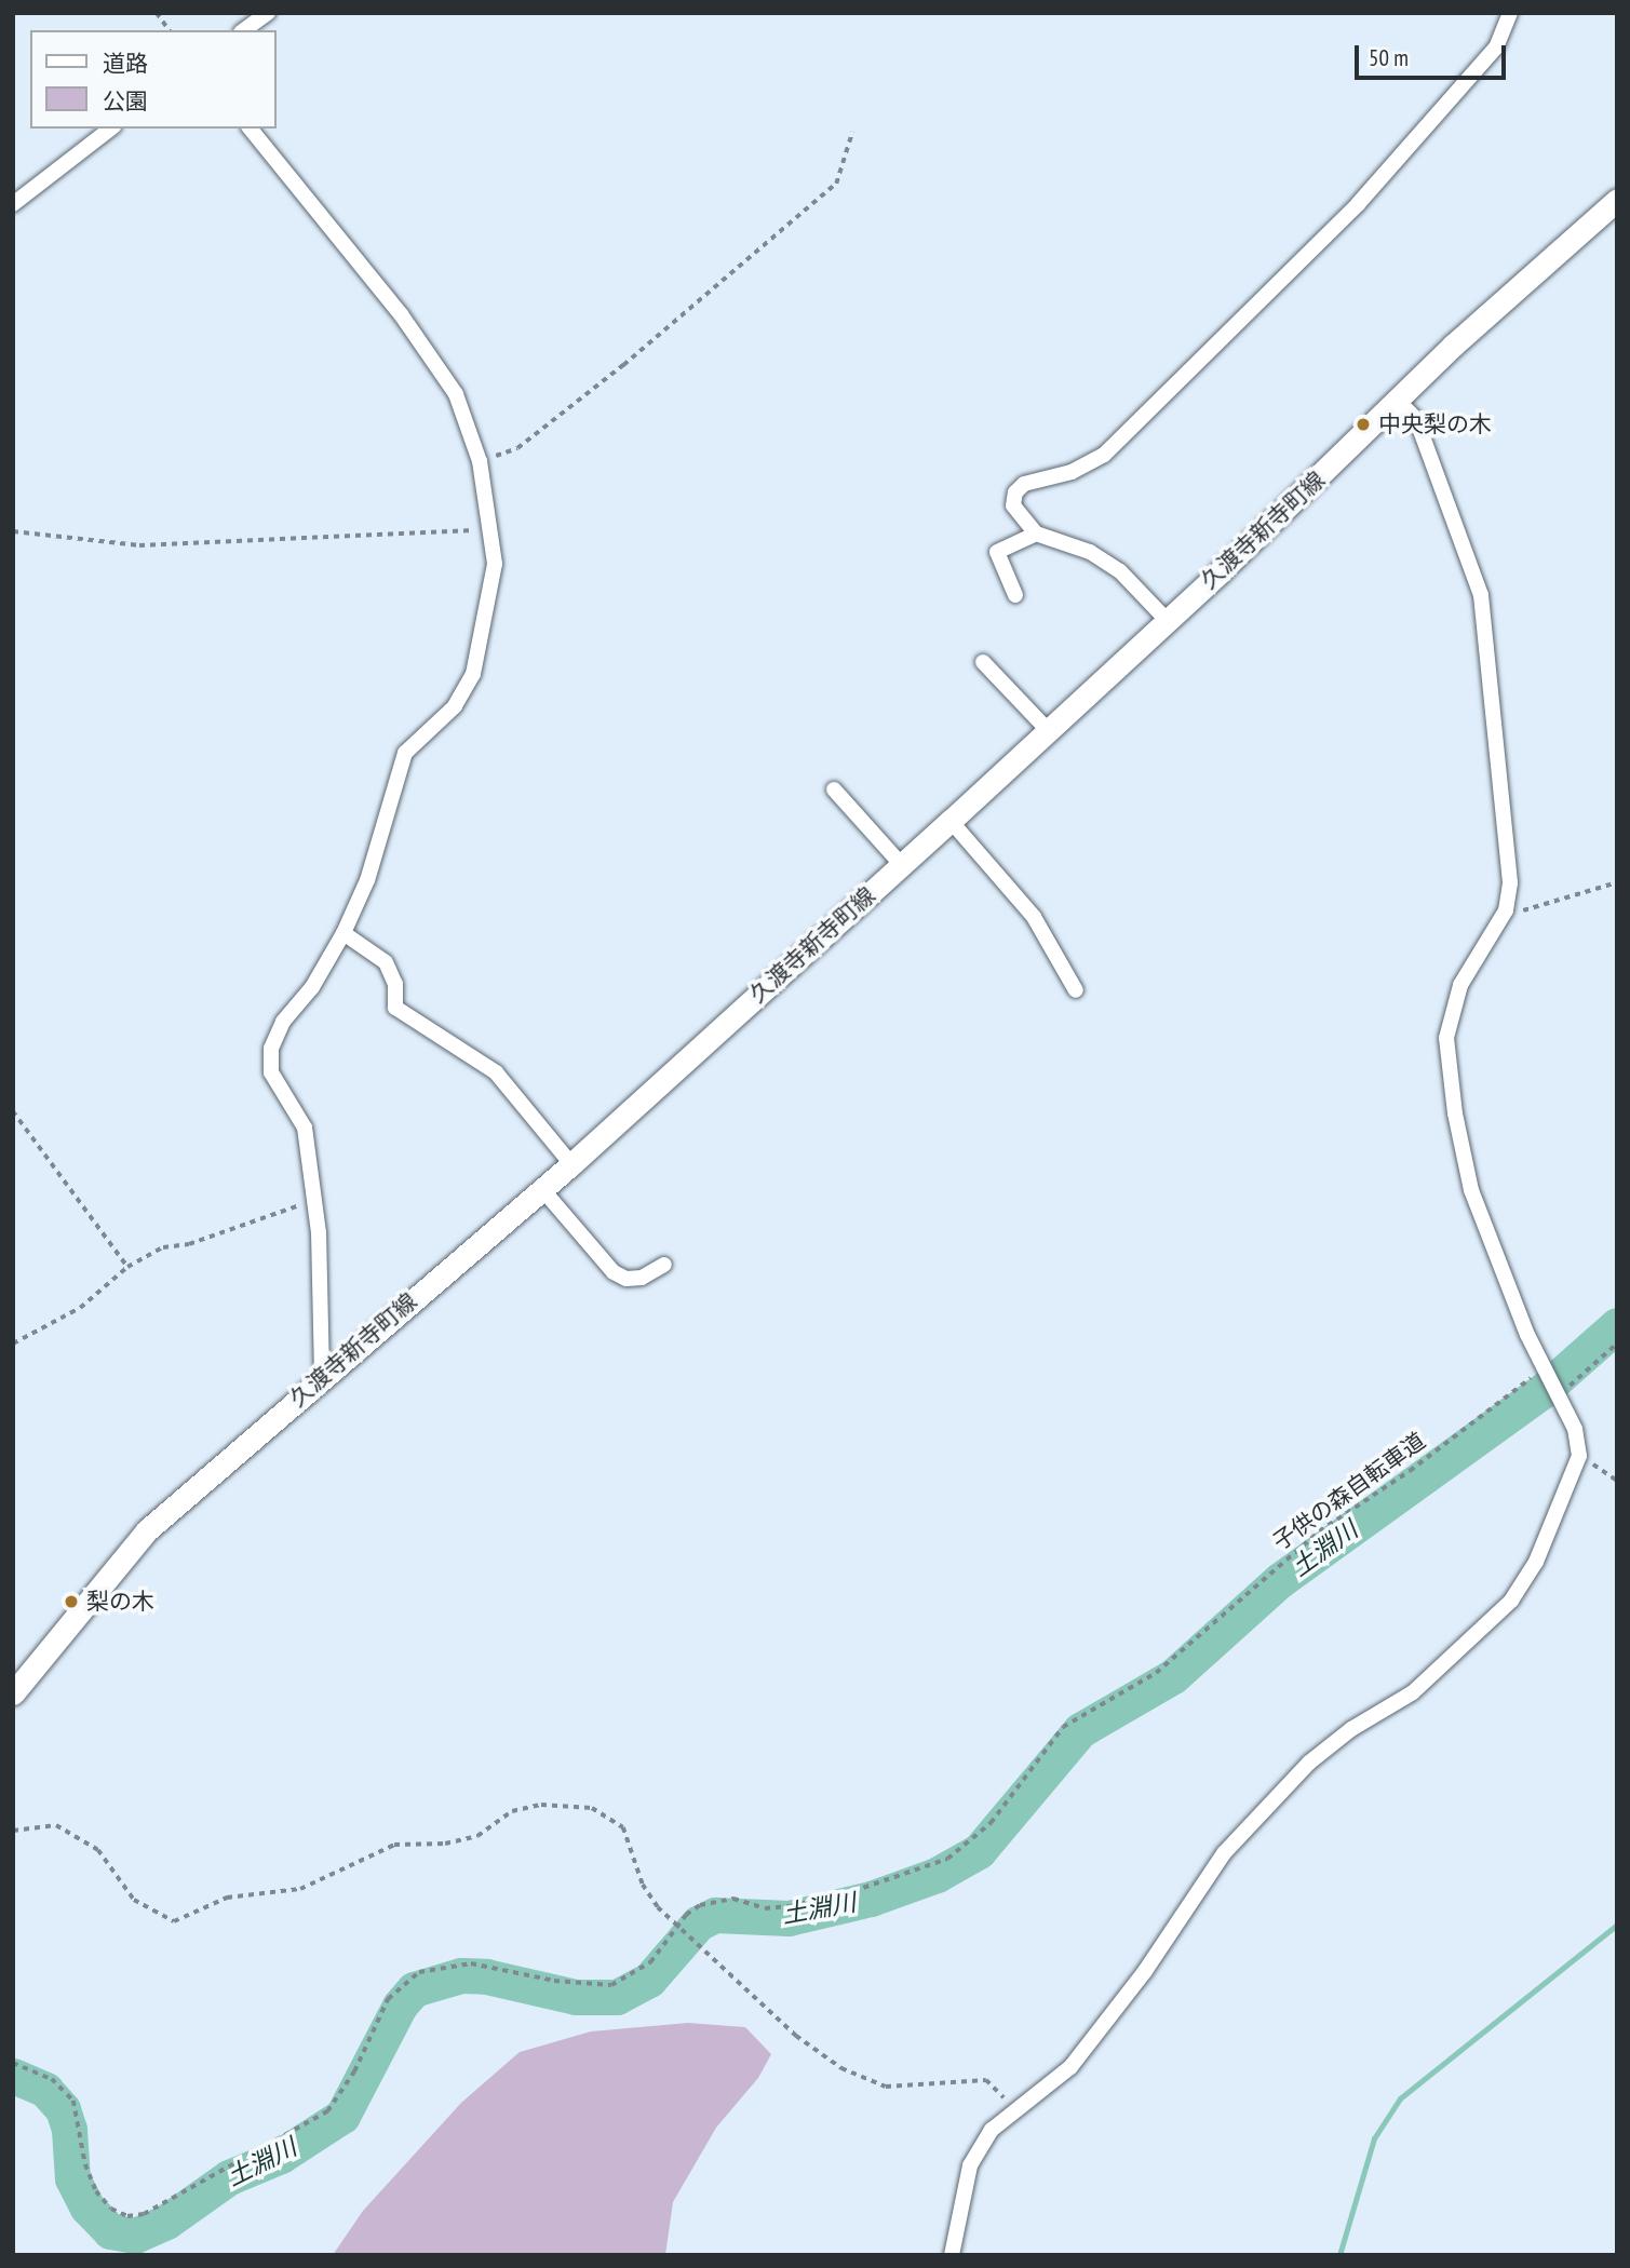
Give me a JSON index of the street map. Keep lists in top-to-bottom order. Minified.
{"streets":{"main road":["久渡寺新寺町線"],"path":["子供の森自転車道"]},"water":["土淵川"],"places":["中央梨の木","梨の木"],"legend":["道路","公園"],"scale_bar":"50 m"}
